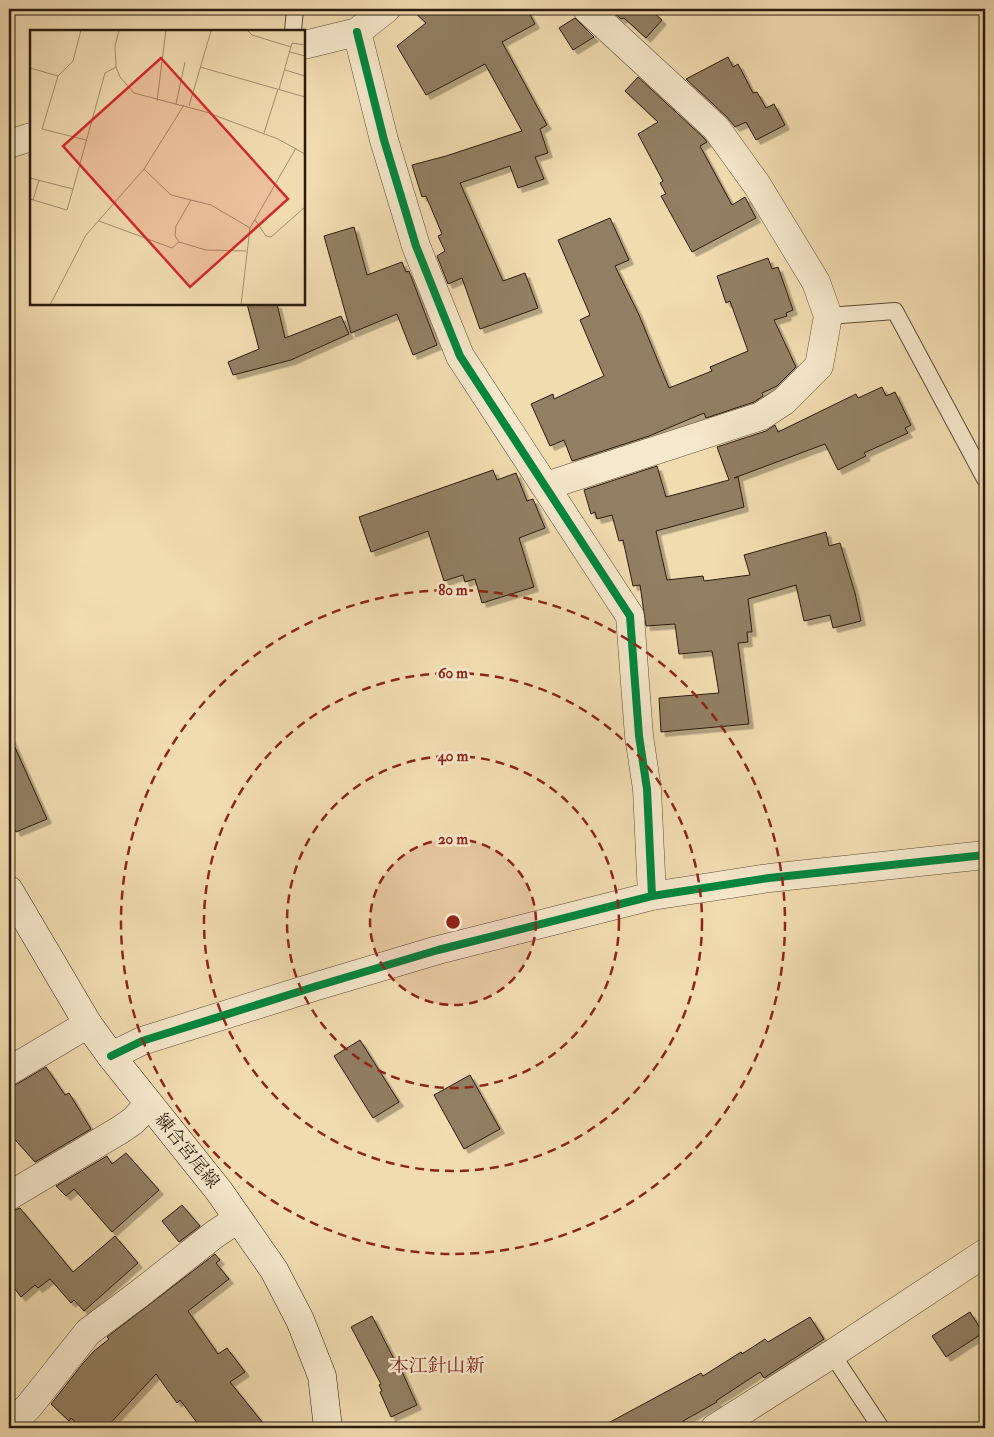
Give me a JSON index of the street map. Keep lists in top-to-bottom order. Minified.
{"streets":{"street":["練合宮尾線"]},"districts":["本江針山新"],"rings":["80 m","60 m","40 m","20 m"]}
